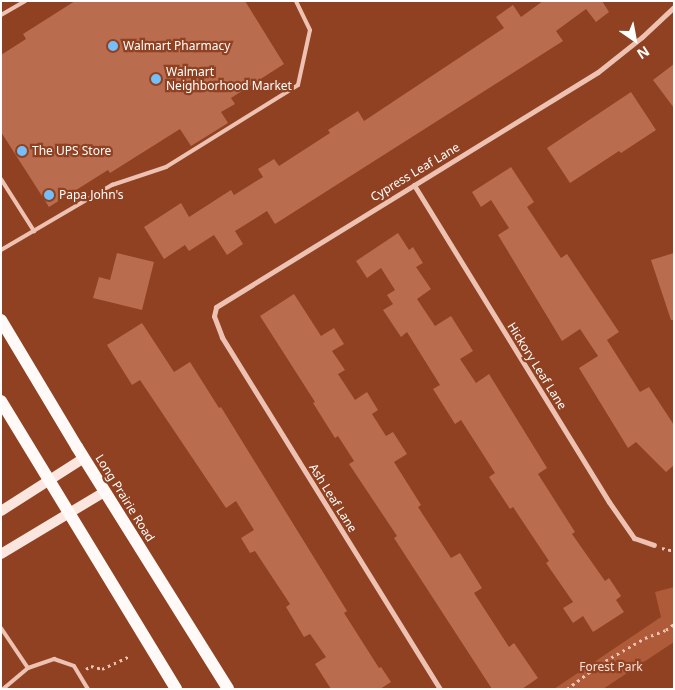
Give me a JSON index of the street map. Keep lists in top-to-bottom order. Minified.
{"streets":{"main road":["Long Prairie Road"],"street":["Cypress Leaf Lane","Hickory Leaf Lane","Ash Leaf Lane"]},"crossings":[["Cypress Leaf Lane","Hickory Leaf Lane"],["Cypress Leaf Lane","Ash Leaf Lane"]],"parks":["Forest Park"],"places":["Walmart Pharmacy","Walmart Neighborhood Market","The UPS Store","Papa John's"],"north":"bottom right"}
